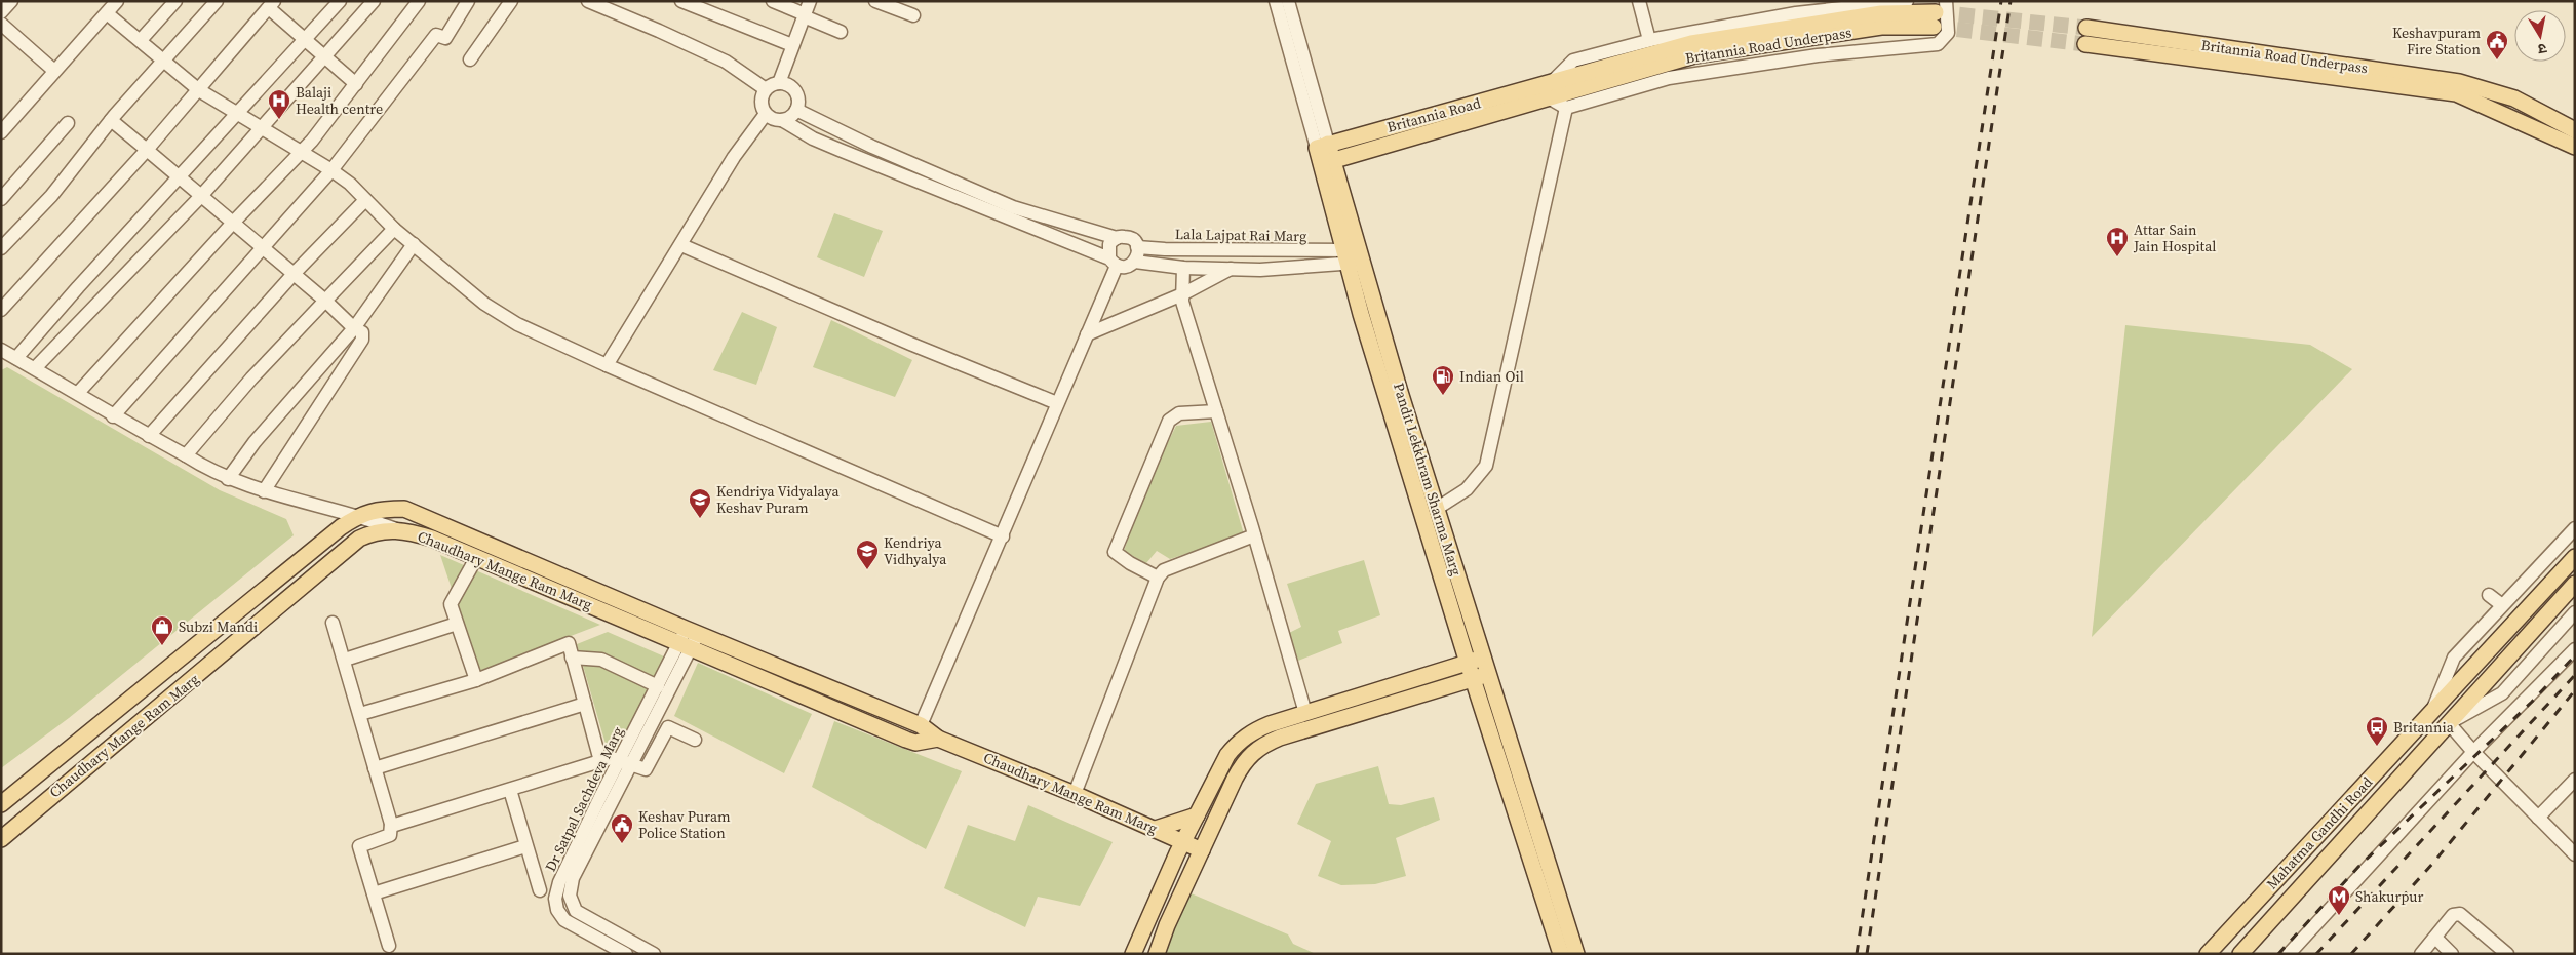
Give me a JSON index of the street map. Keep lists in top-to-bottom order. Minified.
{"streets":{"main road":["Britannia Road Underpass","Britannia Road","Pandit Lekkhram Sharma Marg","Chaudhary Mange Ram Marg","Mahatma Gandhi Road"],"street":["Lala Lajpat Rai Marg","Dr Satpal Sachdeva Marg"]},"crossings":[["Britannia Road Underpass","Britannia Road"],["Britannia Road","Pandit Lekkhram Sharma Marg"],["Lala Lajpat Rai Marg","Pandit Lekkhram Sharma Marg"],["Chaudhary Mange Ram Marg","Dr Satpal Sachdeva Marg"]],"places":{"public building":["Keshavpuram Fire Station","Keshav Puram Police Station"],"hospital":["Balaji Health centre","Attar Sain Jain Hospital"],"fuel station":["Indian Oil"],"school or university":["Kendriya Vidyalaya Keshav Puram","Kendriya Vidhyalya"],"shop":["Subzi Mandi"],"bus stop":["Britannia"],"metro station":["Shakurpur"]},"north":"bottom"}
